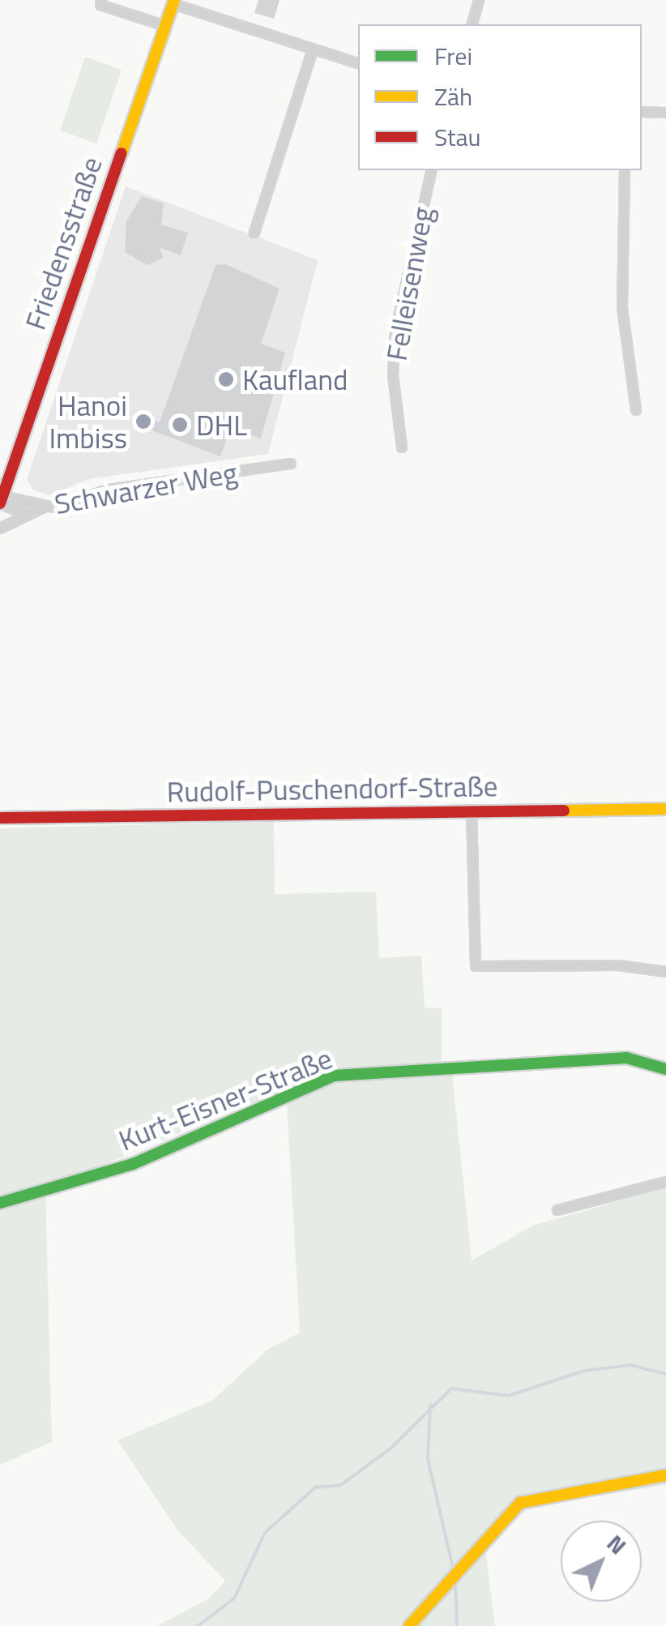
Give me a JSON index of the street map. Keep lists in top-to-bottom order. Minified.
{"streets":{"street":["Friedensstraße","Felleisenweg","Schwarzer Weg","Rudolf-Puschendorf-Straße","Kurt-Eisner-Straße"]},"crossings":[["Friedensstraße","Schwarzer Weg"]],"places":["Kaufland","Hanoi Imbiss","DHL"],"legend":["Frei","Zäh","Stau"],"north":"top right"}
